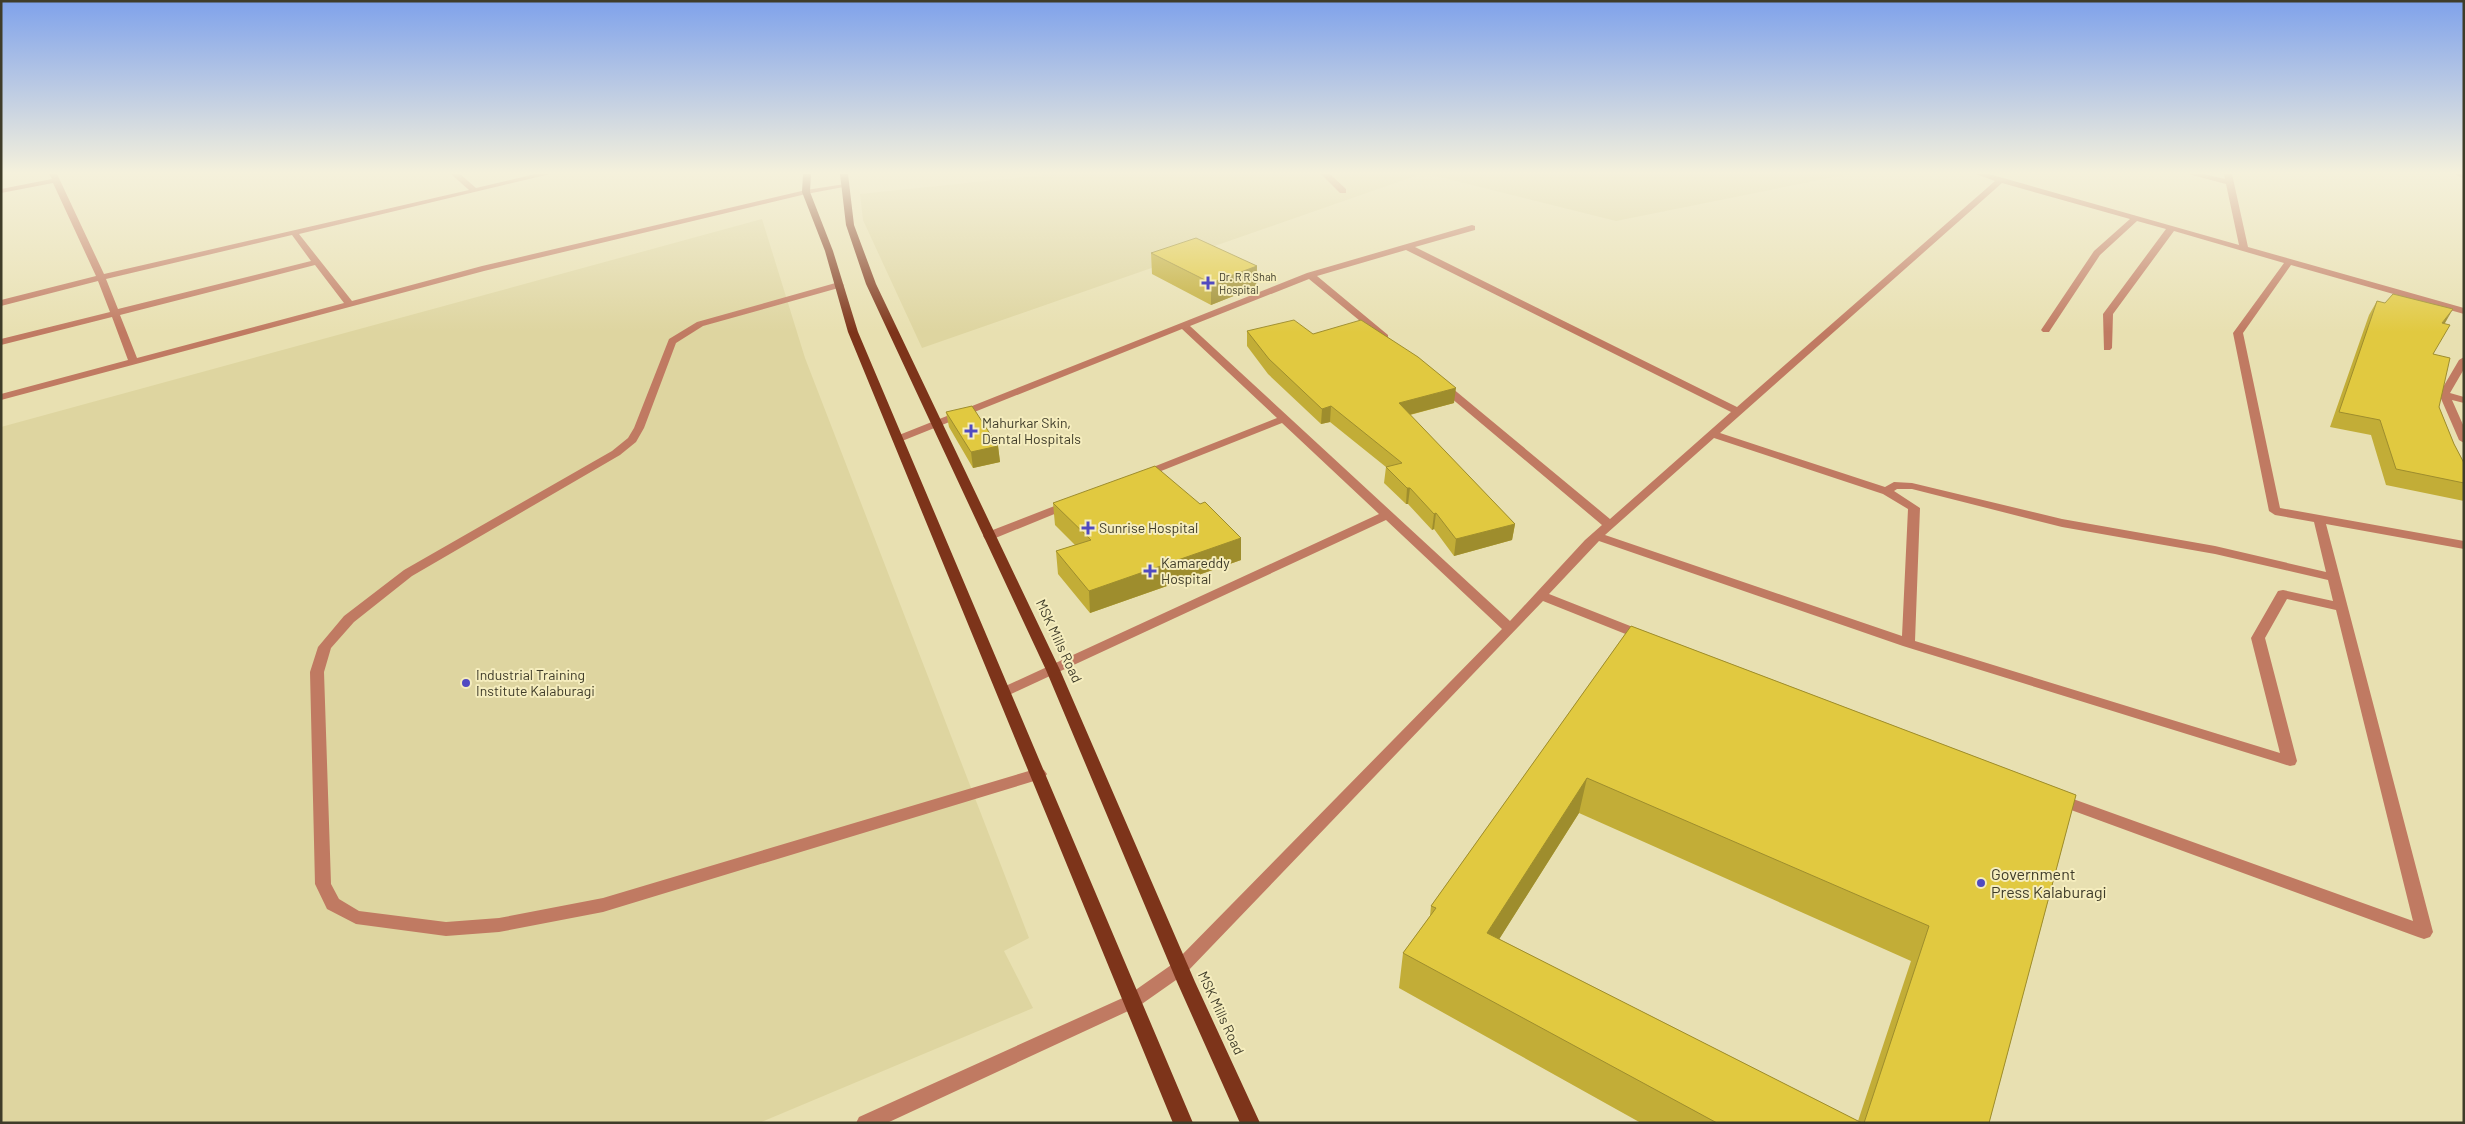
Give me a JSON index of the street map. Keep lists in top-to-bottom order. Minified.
{"streets":{"main road":["MSK Mills Road"]},"places":{"health":["Dr. R R Shah Hospital","Mahurkar Skin, Dental Hospitals","Sunrise Hospital","Kamareddy Hospital"],"other":["Industrial Training Institute Kalaburagi","Government Press Kalaburagi"]}}
